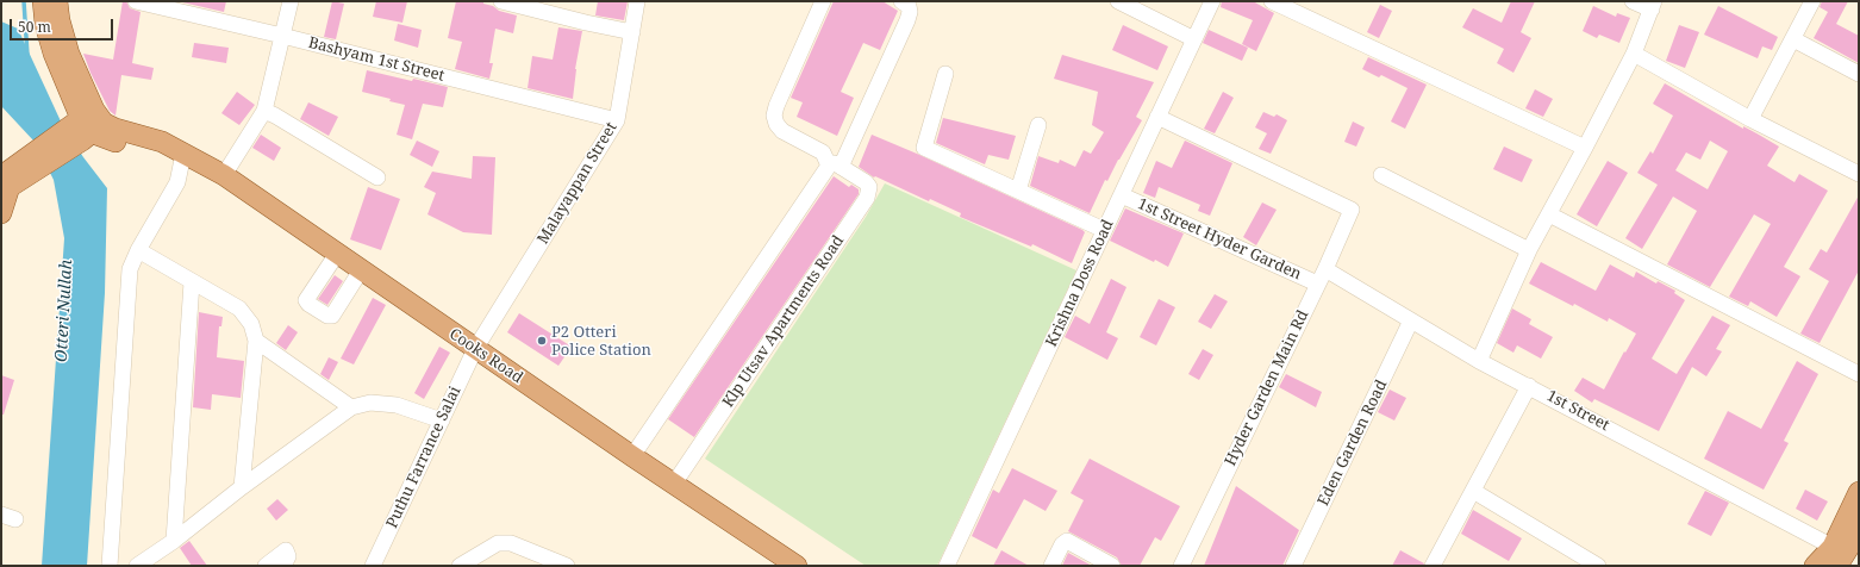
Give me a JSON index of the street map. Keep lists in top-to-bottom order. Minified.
{"streets":{"main road":["Cooks Road"],"street":["Bashyam 1st Street","Malayappan Street","1st Street Hyder Garden","Krishna Doss Road","Klp Utsav Apartments Road","Hyder Garden Main Rd","1st Street","Eden Garden Road","Puthu Farrance Salai"]},"crossings":[["Bashyam 1st Street","Malayappan Street"],["Malayappan Street","Cooks Road"],["Malayappan Street","Puthu Farrance Salai"],["1st Street Hyder Garden","Krishna Doss Road"],["1st Street Hyder Garden","Hyder Garden Main Rd"],["Krishna Doss Road","Hyder Garden Main Rd"],["Klp Utsav Apartments Road","Cooks Road"],["Cooks Road","Puthu Farrance Salai"],["Hyder Garden Main Rd","1st Street"],["1st Street","Eden Garden Road"]],"water":["Otteri Nullah"],"places":["P2 Otteri Police Station"],"scale_bar":"50 m"}
